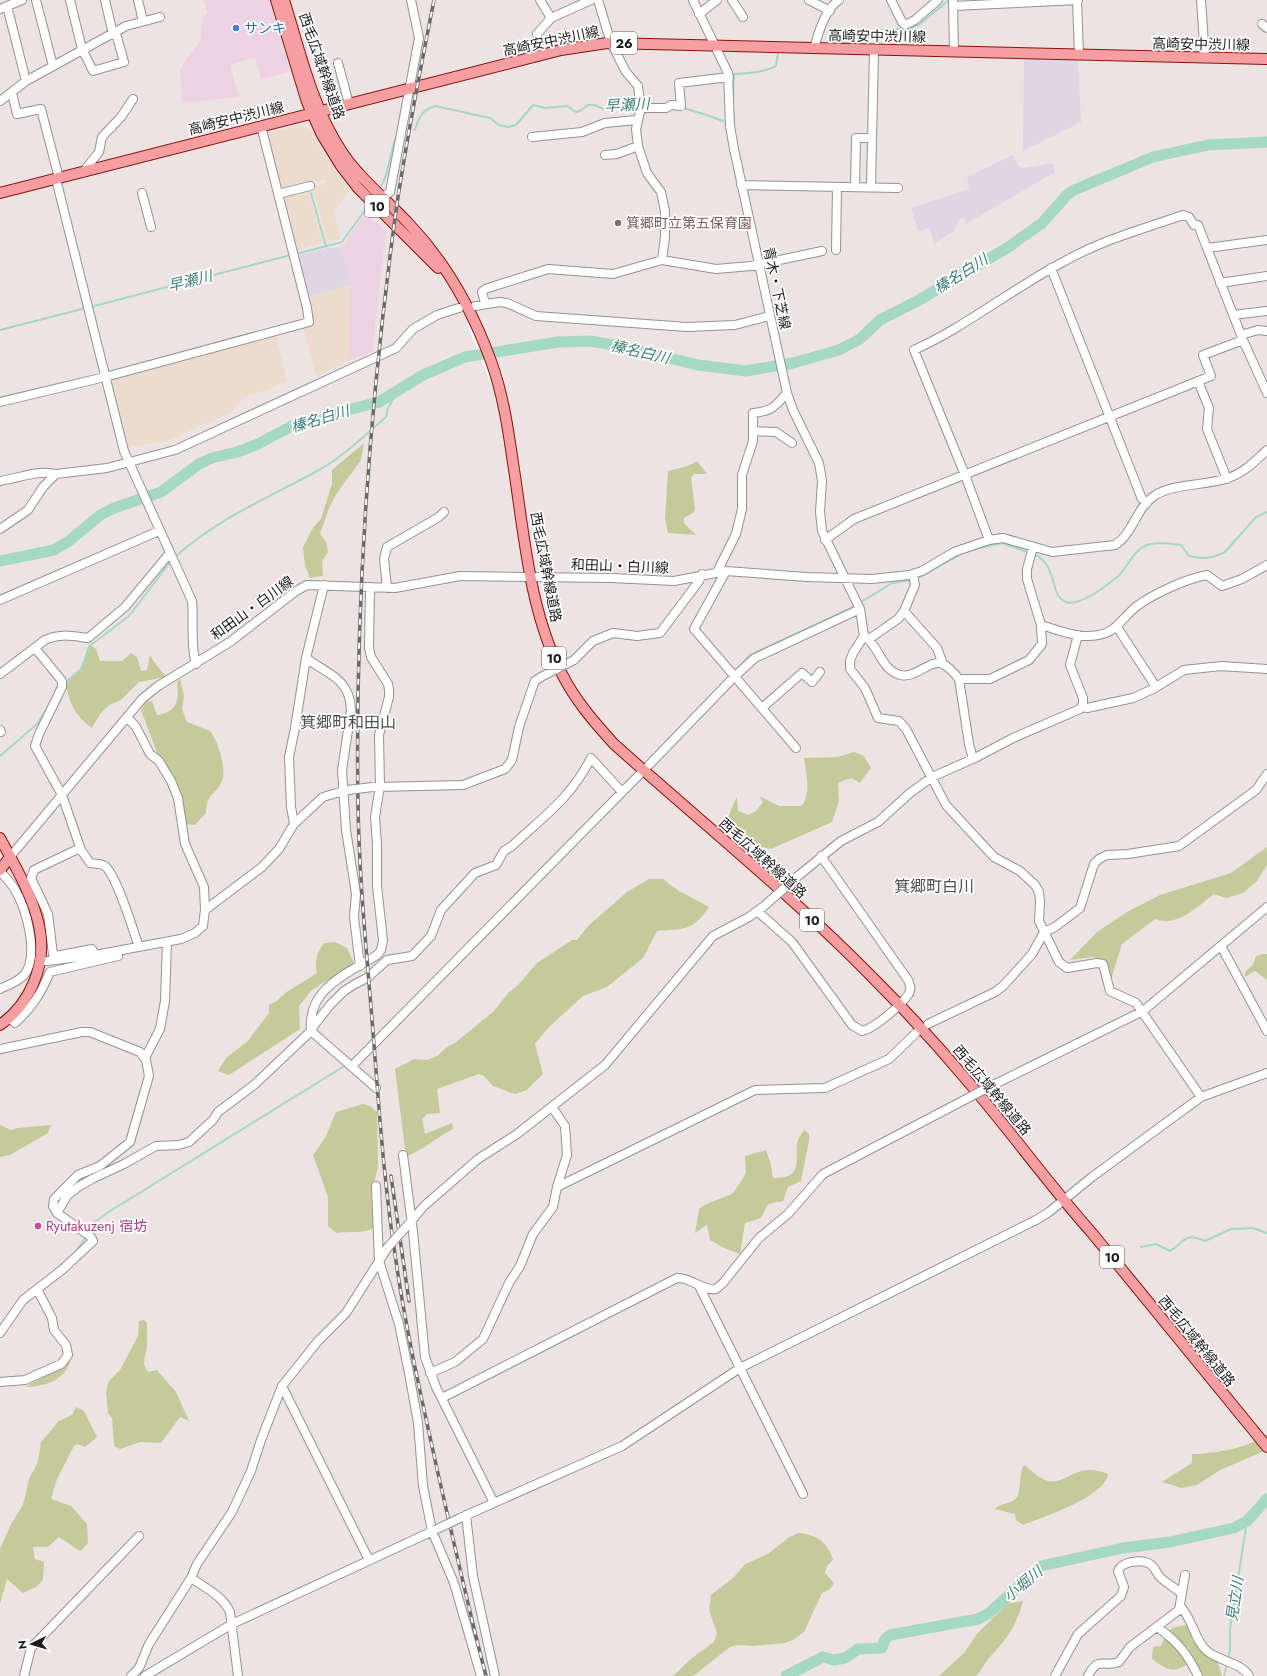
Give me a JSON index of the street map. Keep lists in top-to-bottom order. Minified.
{"streets":{"main road":["高崎安中渋川線","26","西毛広域幹線道路","10"],"street":["青木・下芝線","和田山・白川線"]},"crossings":[["高崎安中渋川線","西毛広域幹線道路"],["高崎安中渋川線","青木・下芝線"],["西毛広域幹線道路","和田山・白川線"],["青木・下芝線","和田山・白川線"]],"districts":["箕郷町和田山","箕郷町白川"],"water":["早瀬川","榛名白川","小堀川","見立川"],"places":["サンキ","箕郷町立第五保育園","Ryutakuzenj 宿坊"],"north":"left"}
